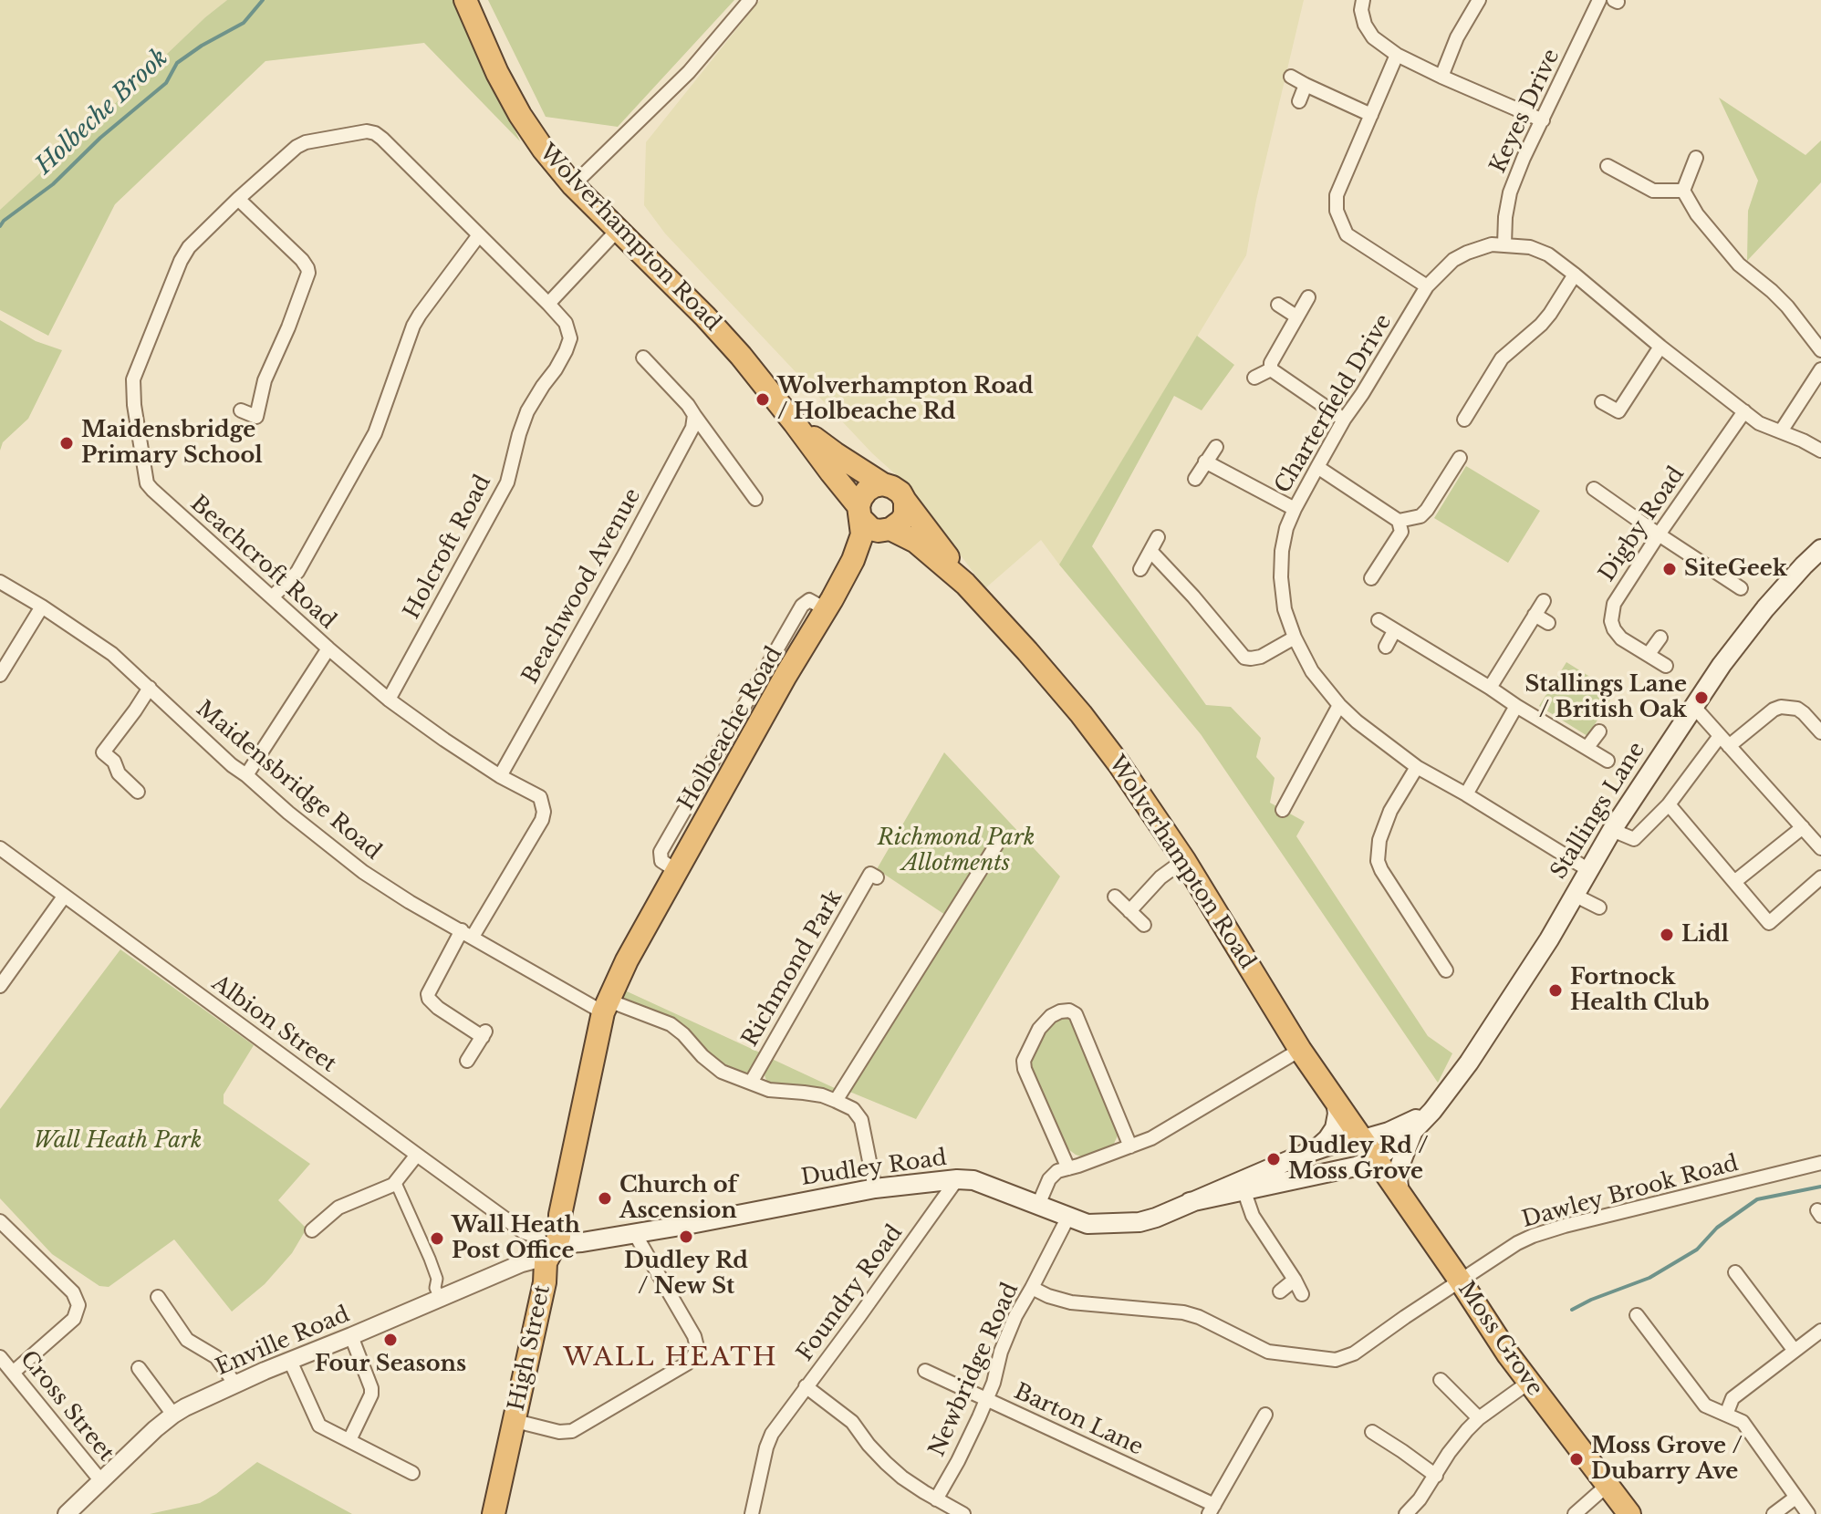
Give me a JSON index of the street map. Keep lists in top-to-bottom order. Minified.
{"streets":{"highway":["Wolverhampton Road","Holbeache Road","Moss Grove","High Street"],"main road":["Stallings Lane","Dudley Road"],"street":["Keyes Drive","Charterfield Drive","Digby Road","Holcroft Road","Beachcroft Road","Beachwood Avenue","Maidensbridge Road","Richmond Park","Albion Street","Dawley Brook Road","Foundry Road","Enville Road","Newbridge Road","Cross Street","Barton Lane"]},"crossings":[["Keyes Drive","Charterfield Drive"],["Wolverhampton Road","Holbeache Road"],["Wolverhampton Road","Stallings Lane"],["Wolverhampton Road","Dudley Road"],["Wolverhampton Road","Moss Grove"],["Charterfield Drive","Digby Road"],["Charterfield Drive","Stallings Lane"],["Holcroft Road","Beachcroft Road"],["Beachcroft Road","Beachwood Avenue"],["Beachcroft Road","Maidensbridge Road"],["Holbeache Road","Maidensbridge Road"],["Holbeache Road","High Street"],["Maidensbridge Road","Richmond Park"],["Maidensbridge Road","High Street"],["Stallings Lane","Dudley Road"],["Stallings Lane","Moss Grove"],["Albion Street","Dudley Road"],["Albion Street","High Street"],["Dudley Road","Foundry Road"],["Dudley Road","Moss Grove"],["Dudley Road","High Street"],["Dudley Road","Newbridge Road"],["Dawley Brook Road","Moss Grove"],["Dawley Brook Road","Newbridge Road"],["Enville Road","High Street"],["Enville Road","Cross Street"],["Newbridge Road","Barton Lane"]],"districts":["WALL HEATH"],"water":["Holbeche Brook"],"parks":["Richmond Park Allotments","Wall Heath Park"],"places":["Wolverhampton Road / Holbeache Rd","Maidensbridge Primary School","SiteGeek","Stallings Lane / British Oak","Lidl","Fortnock Health Club","Dudley Rd / Moss Grove","Church of Ascension","Dudley Rd / New St","Wall Heath Post Office","Four Seasons","Moss Grove / Dubarry Ave"]}
